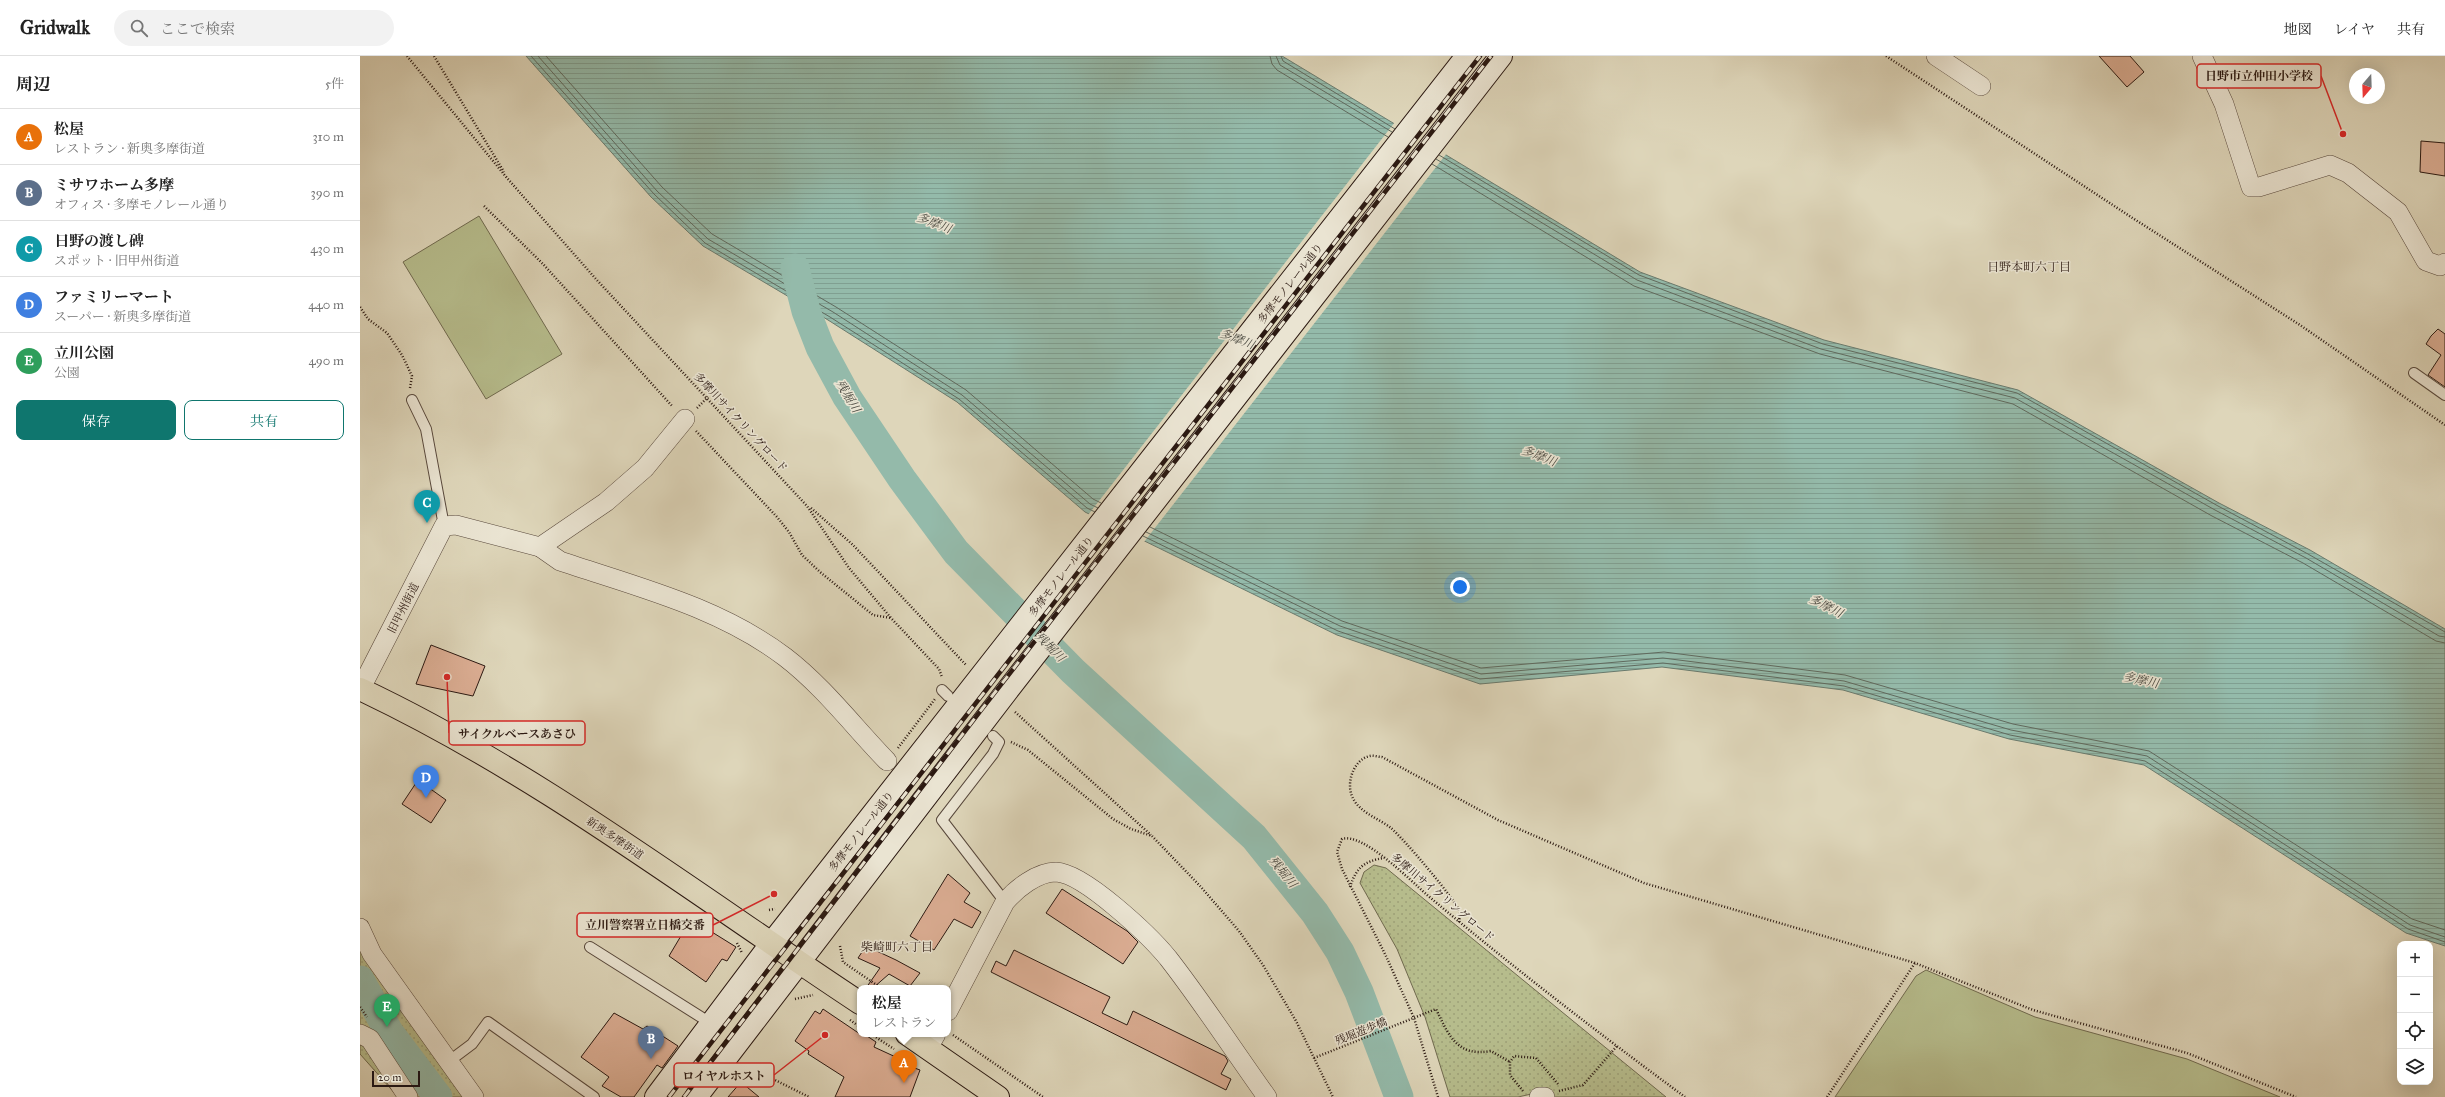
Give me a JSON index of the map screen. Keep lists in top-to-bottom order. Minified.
{"streets":{"main road":["多摩モノレール通り","新奥多摩街道"],"street":["旧甲州街道"],"path":["多摩川サイクリングロード","残堀遊歩橋"]},"crossings":[["多摩モノレール通り","新奥多摩街道"],["多摩川サイクリングロード","残堀遊歩橋"],["旧甲州街道","新奥多摩街道"]],"districts":["日野本町六丁目","柴崎町六丁目"],"water":["多摩川","残堀川"],"places":["日野市立仲田小学校","サイクルベースあさひ","立川警察署立日橋交番","ロイヤルホスト"],"scale_bar":"20 m","north":"bottom","page":{"header":"Gridwalk","search":"ここで検索","nav":["地図","レイヤ","共有"],"heading":["周辺","5件"],"list":[{"mark":"A","name":"松屋","note":"レストラン · 新奥多摩街道","value":"310 m"},{"mark":"B","name":"ミサワホーム多摩","note":"オフィス · 多摩モノレール通り","value":"390 m"},{"mark":"C","name":"日野の渡し碑","note":"スポット · 旧甲州街道","value":"430 m"},{"mark":"D","name":"ファミリーマート","note":"スーパー · 新奥多摩街道","value":"440 m"},{"mark":"E","name":"立川公園","note":"公園","value":"490 m"}],"buttons":["保存","共有"],"pins":["C","D","E","B","A"],"map_buttons":["+","−"],"popup":["松屋","レストラン"],"scale":"20 m"}}
